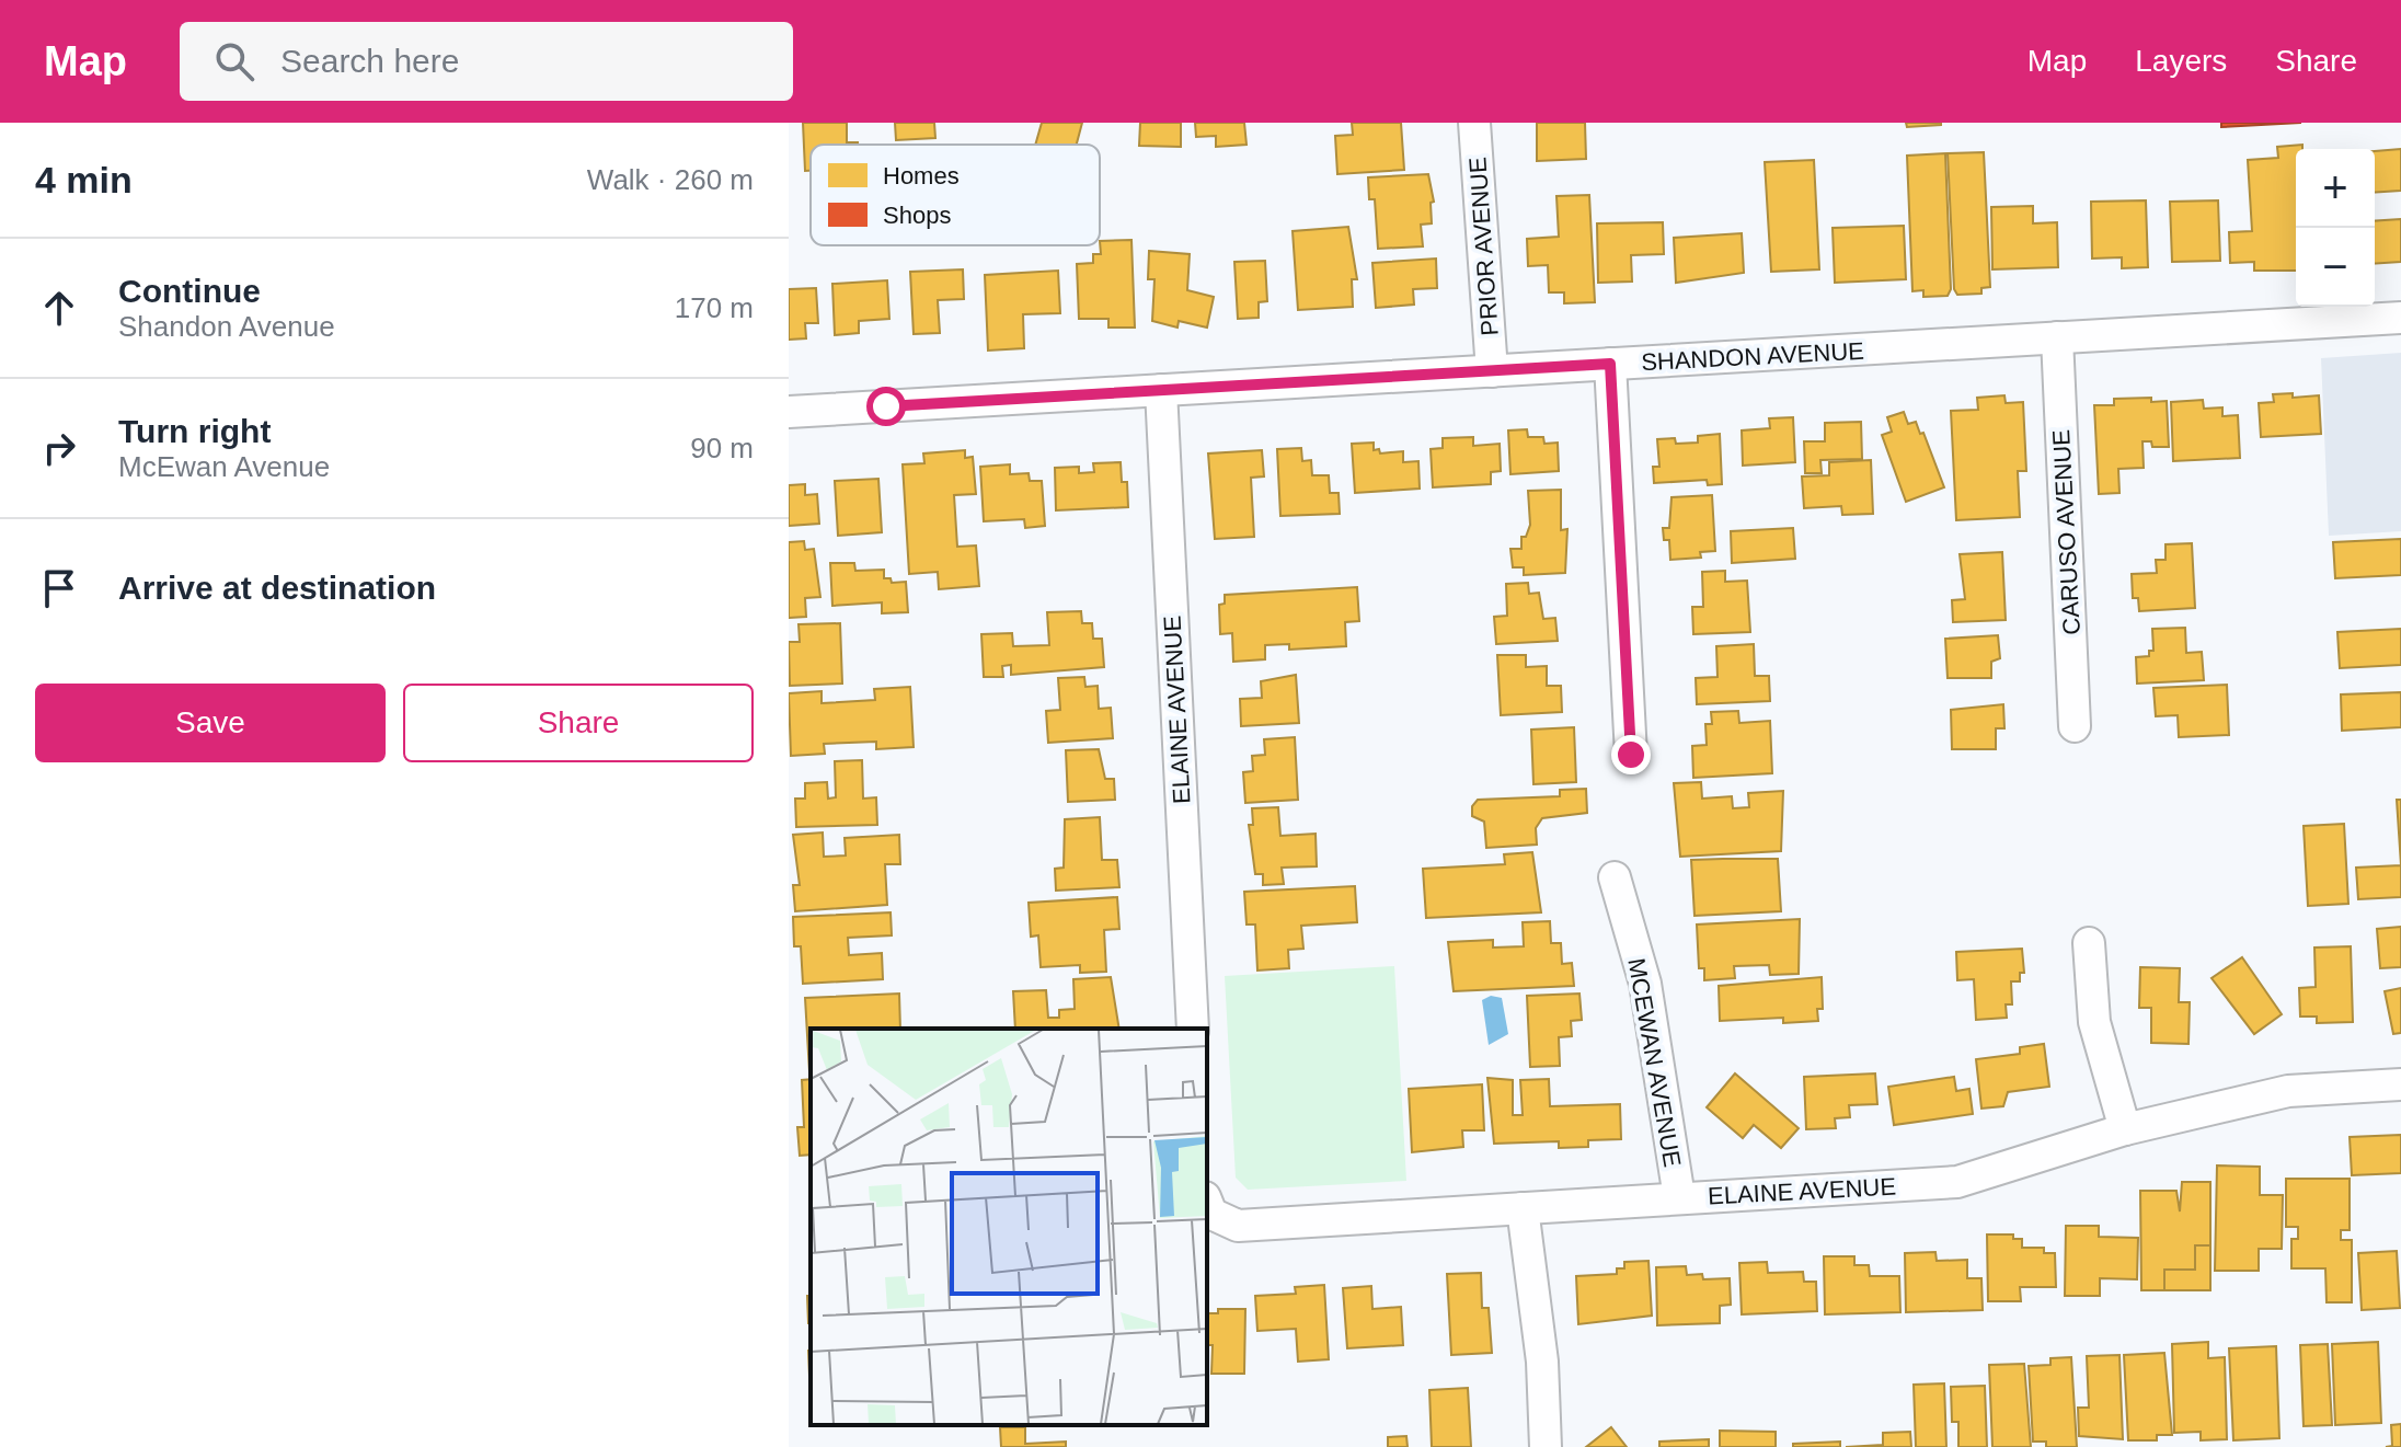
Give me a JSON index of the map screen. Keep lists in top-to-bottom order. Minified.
{"streets":{"street":["PRIOR AVENUE","SHANDON AVENUE","CARUSO AVENUE","ELAINE AVENUE","MCEWAN AVENUE"]},"crossings":[["PRIOR AVENUE","SHANDON AVENUE"],["SHANDON AVENUE","CARUSO AVENUE"],["SHANDON AVENUE","ELAINE AVENUE"],["ELAINE AVENUE","MCEWAN AVENUE"]],"legend":["Homes","Shops"],"page":{"header":"Map","search":"Search here","nav":["Map","Layers","Share"],"heading":["4 min","Walk · 260 m"],"map_buttons":["+","−"],"list":[["Continue","Shandon Avenue","170 m"],["Turn right","McEwan Avenue","90 m"],"Arrive at destination"],"buttons":["Save","Share"]}}
